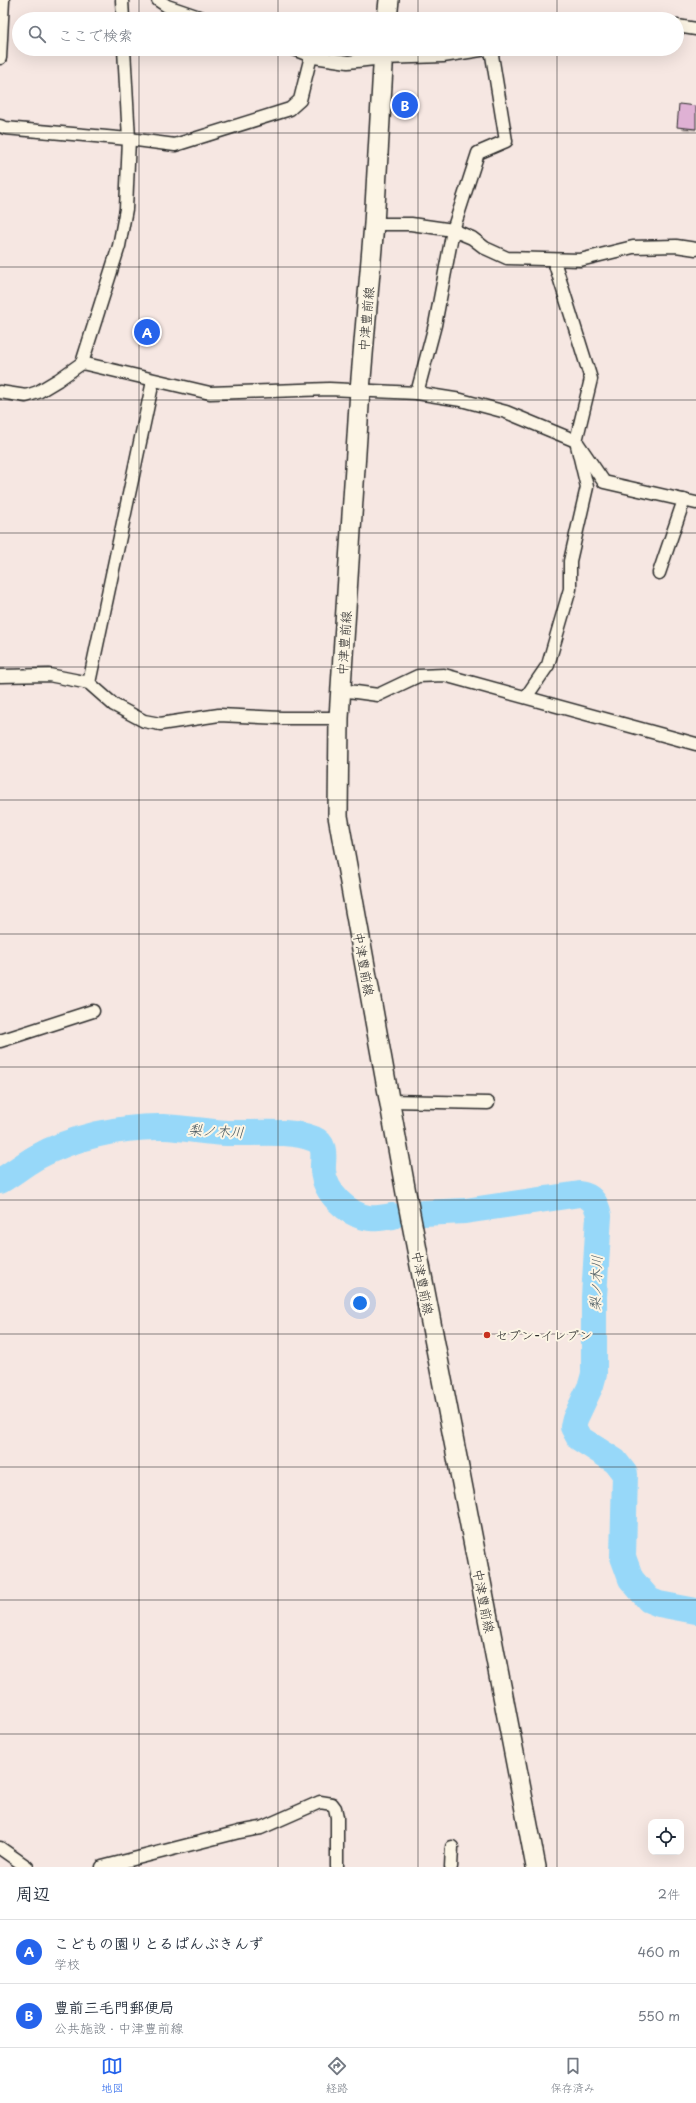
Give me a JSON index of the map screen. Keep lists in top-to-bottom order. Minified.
{"streets":{"main road":["中津豊前線"]},"water":["梨ノ木川"],"places":["セブン-イレブン"],"page":{"search":"ここで検索","pins":["B","A"],"heading":["周辺","2件"],"list":[{"mark":"A","name":"こどもの園りとるぱんぷきんず","note":"学校","value":"460 m"},{"mark":"B","name":"豊前三毛門郵便局","note":"公共施設 · 中津豊前線","value":"550 m"}],"nav":["地図","経路","保存済み"]}}
